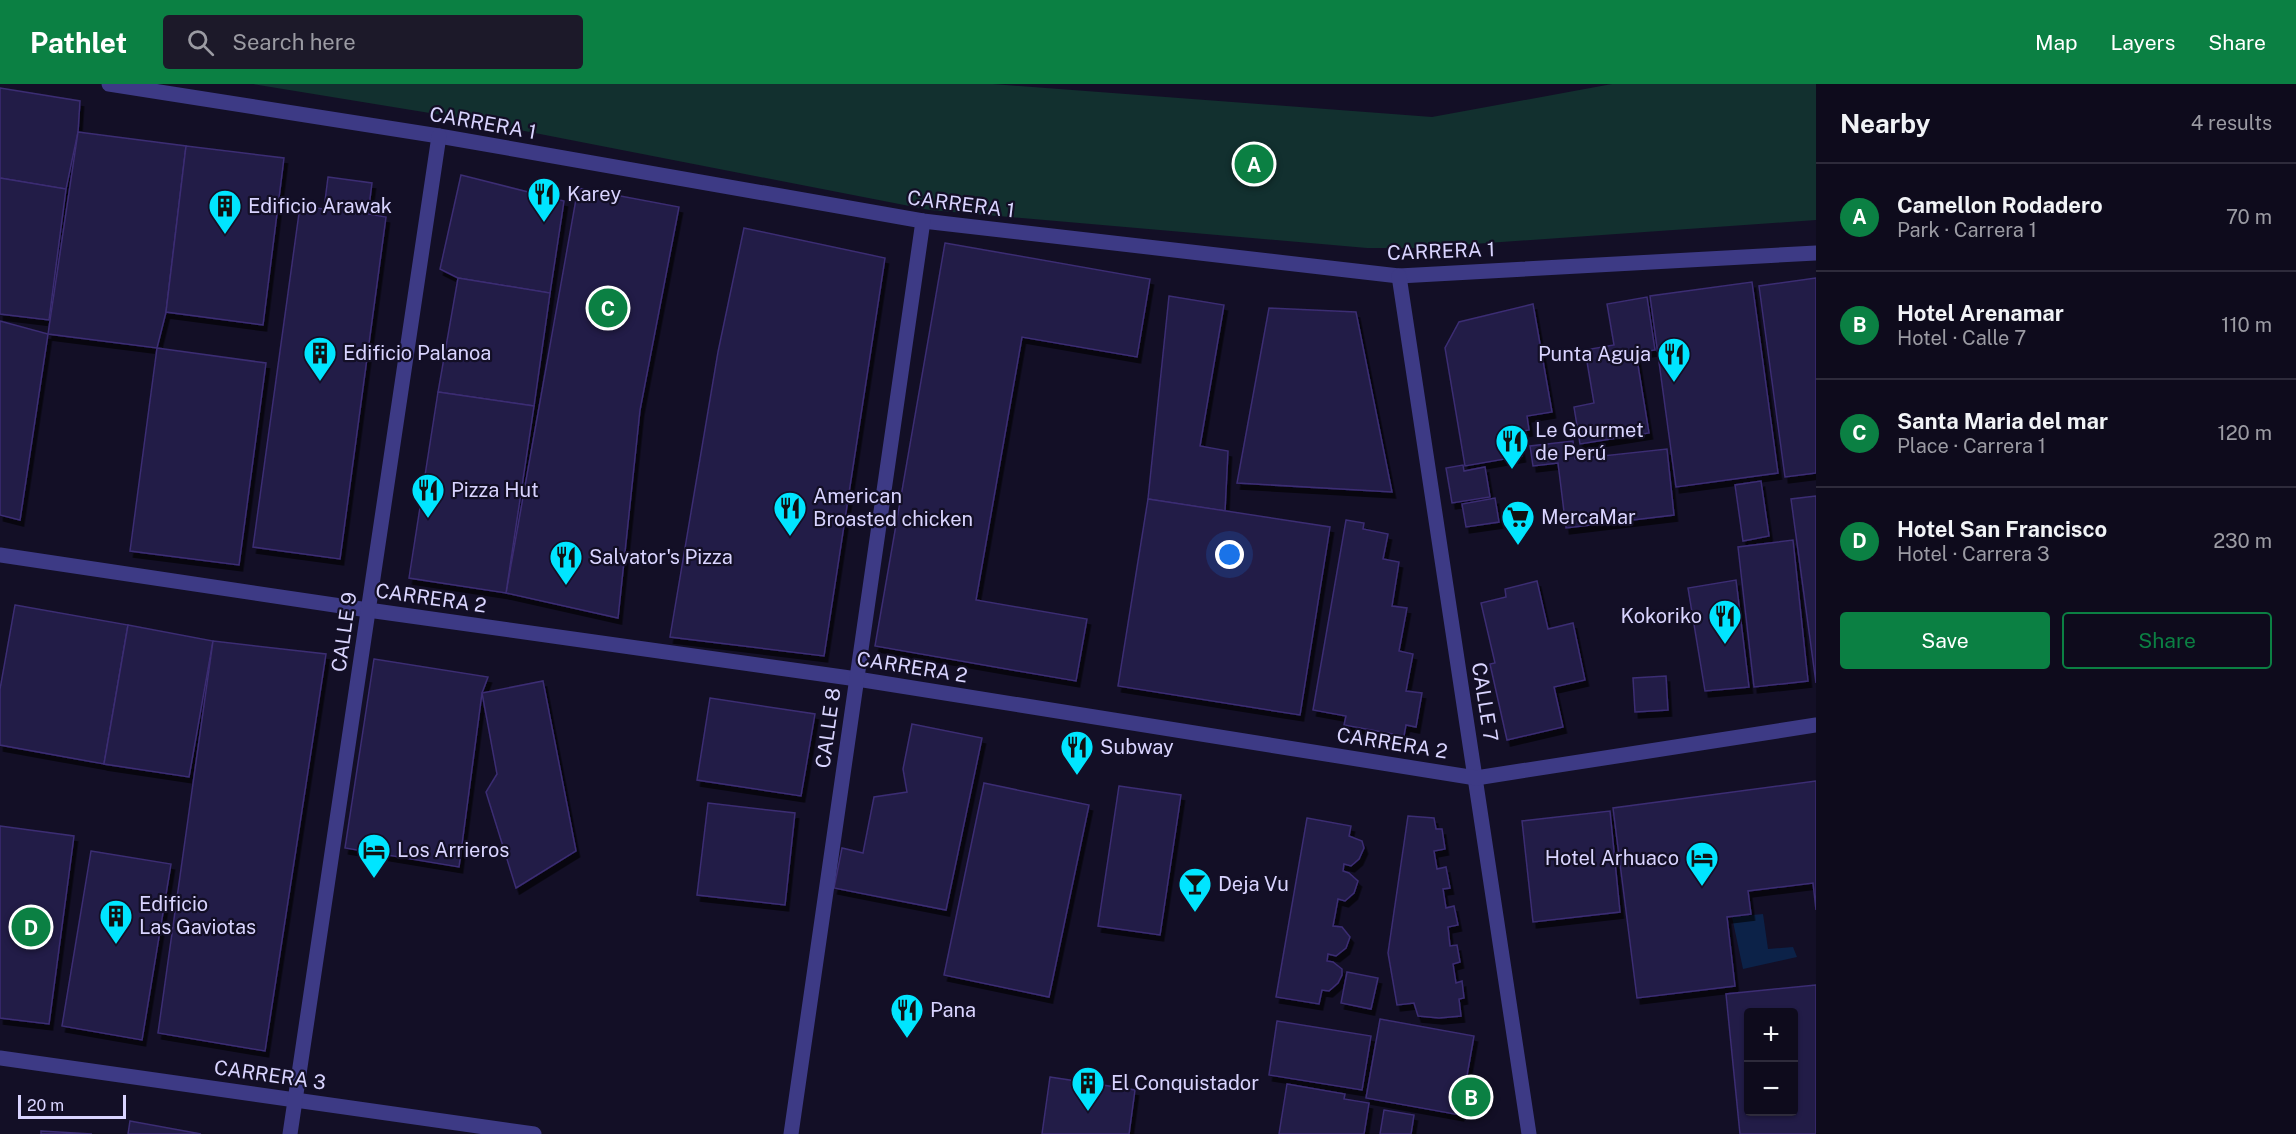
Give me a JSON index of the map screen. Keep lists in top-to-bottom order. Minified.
{"streets":{"street":["CARRERA 1","CARRERA 2","CALLE 9","CALLE 7","CALLE 8","CARRERA 3"]},"crossings":[["CARRERA 1","CALLE 9"],["CARRERA 1","CALLE 7"],["CARRERA 1","CALLE 8"],["CARRERA 2","CALLE 9"],["CARRERA 2","CALLE 7"],["CARRERA 2","CALLE 8"],["CALLE 9","CARRERA 3"]],"places":{"restaurant":["Karey","Punta Aguja","Le Gourmet de Perú","Pizza Hut","American Broasted chicken","Salvator's Pizza","Kokoriko","Subway","Pana"],"building":["Edificio Arawak","Edificio Palanoa","Edificio Las Gaviotas","El Conquistador"],"supermarket":["MercaMar"],"hotel":["Los Arrieros","Hotel Arhuaco"],"bar":["Deja Vu"]},"scale_bar":"20 m","page":{"header":"Pathlet","search":"Search here","nav":["Map","Layers","Share"],"heading":["Nearby","4 results"],"pins":["A","C","D","B"],"list":[{"mark":"A","name":"Camellon Rodadero","note":"Park · Carrera 1","value":"70 m"},{"mark":"B","name":"Hotel Arenamar","note":"Hotel · Calle 7","value":"110 m"},{"mark":"C","name":"Santa Maria del mar","note":"Place · Carrera 1","value":"120 m"},{"mark":"D","name":"Hotel San Francisco","note":"Hotel · Carrera 3","value":"230 m"}],"buttons":["Save","Share"],"map_buttons":["+","−"],"scale":"20 m"}}
